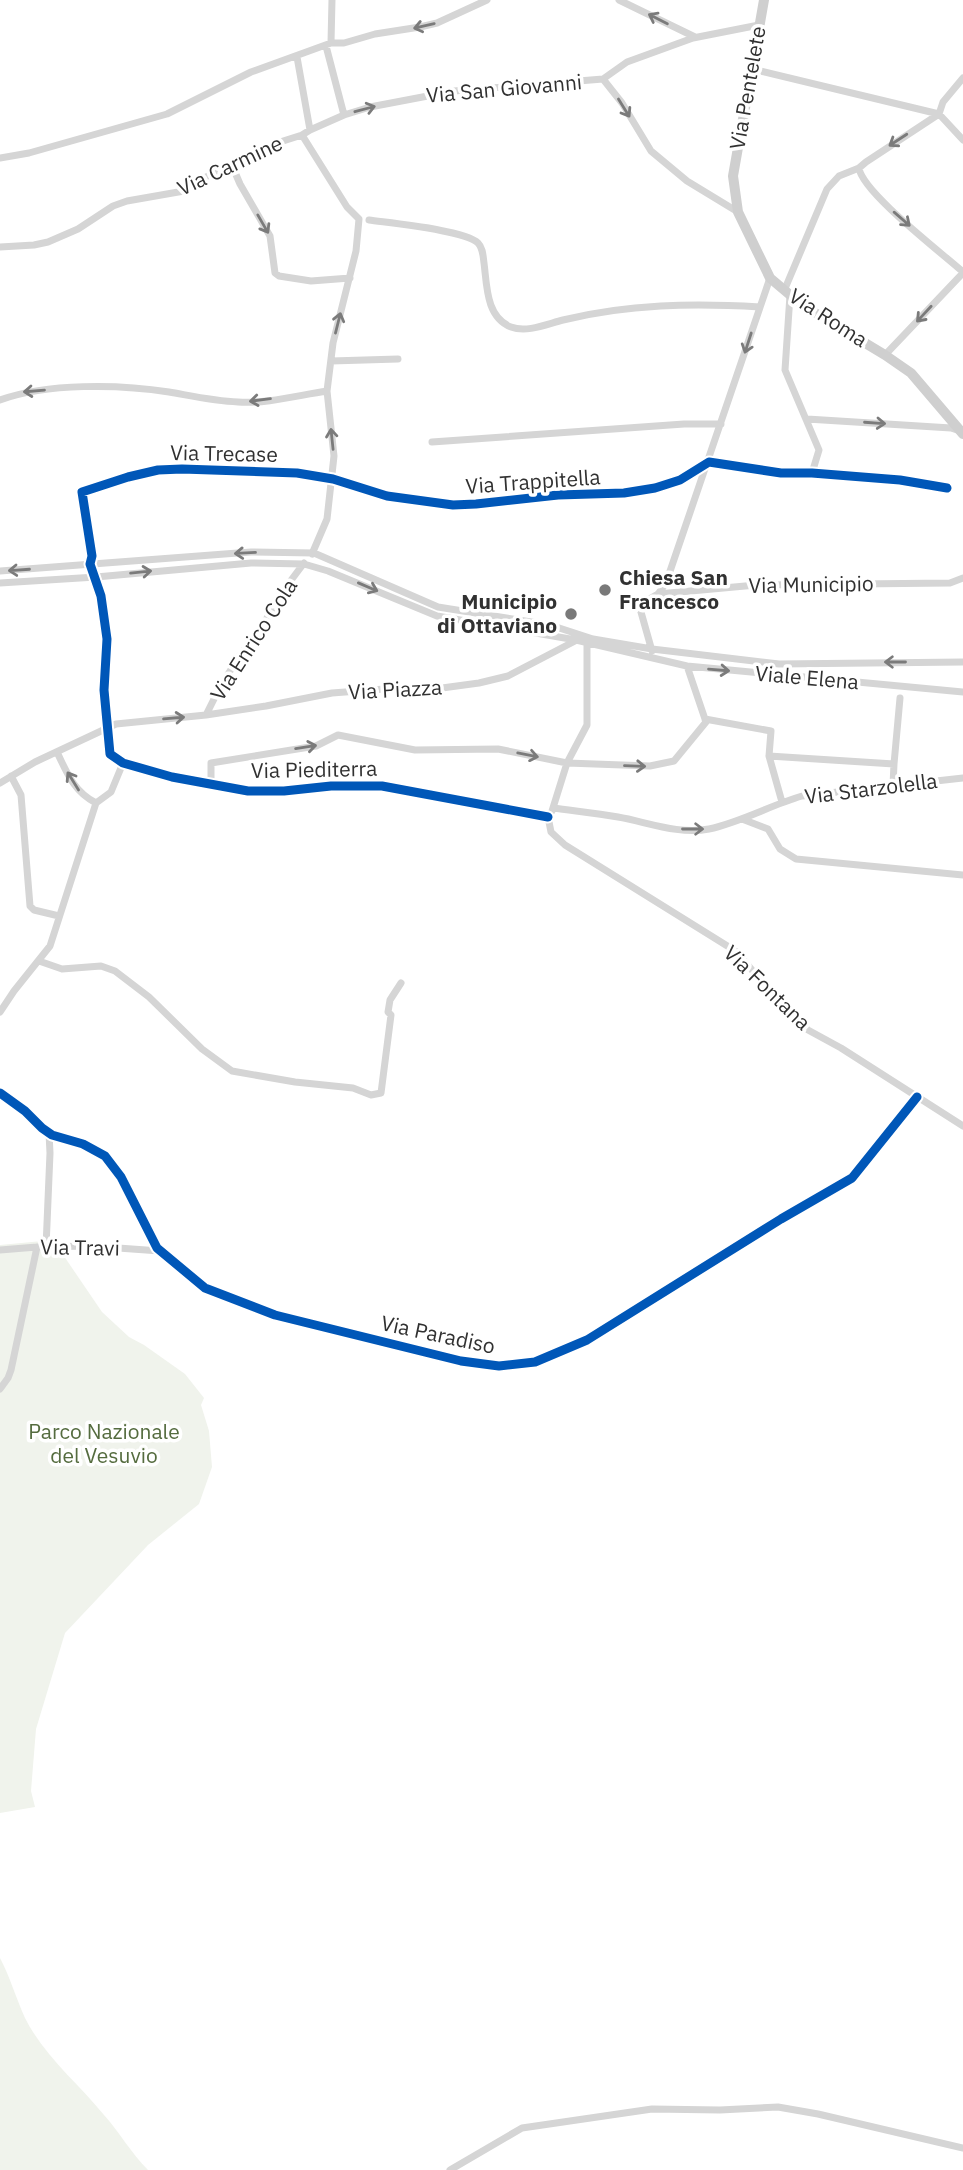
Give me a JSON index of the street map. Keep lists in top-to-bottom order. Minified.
{"streets":{"main road":["Via Pentelete","Via Roma"],"street":["Via San Giovanni","Via Carmine","Via Trecase","Via Trappitella","Via Municipio","Via Enrico Cola","Viale Elena","Via Piazza","Via Piediterra","Via Starzolella","Via Fontana","Via Travi","Via Paradiso"]},"crossings":[["Via Pentelete","Via Roma"],["Via San Giovanni","Via Carmine"],["Via San Giovanni","Via Roma"],["Via Trecase","Via Trappitella"],["Via Enrico Cola","Viale Elena"],["Via Enrico Cola","Via Piazza"],["Viale Elena","Via Piazza"],["Via Piediterra","Via Fontana"],["Via Fontana","Via Paradiso"],["Via Travi","Via Paradiso"]],"one_way":["Via San Giovanni","Via Starzolella"],"parks":["Parco Nazionale del Vesuvio"],"places":["Chiesa San Francesco","Municipio di Ottaviano"]}
